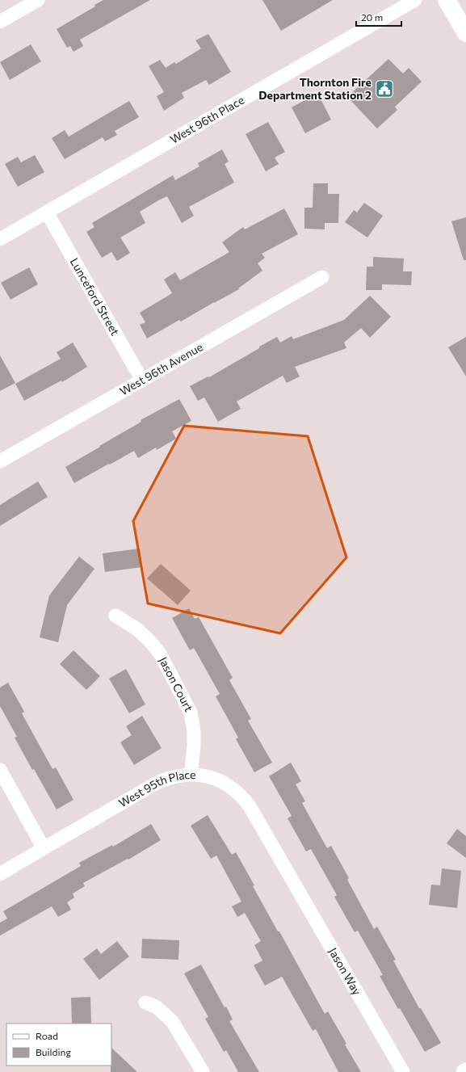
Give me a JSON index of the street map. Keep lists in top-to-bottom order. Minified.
{"streets":{"street":["West 96th Place","Lunceford Street","West 96th Avenue","Jason Court","West 95th Place","Jason Way"]},"crossings":[["West 96th Place","Lunceford Street"],["Lunceford Street","West 96th Avenue"],["Jason Court","West 95th Place"],["West 95th Place","Jason Way"]],"places":{"public building":["Thornton Fire Department Station 2"]},"legend":["Road","Building"],"scale_bar":"20 m"}
